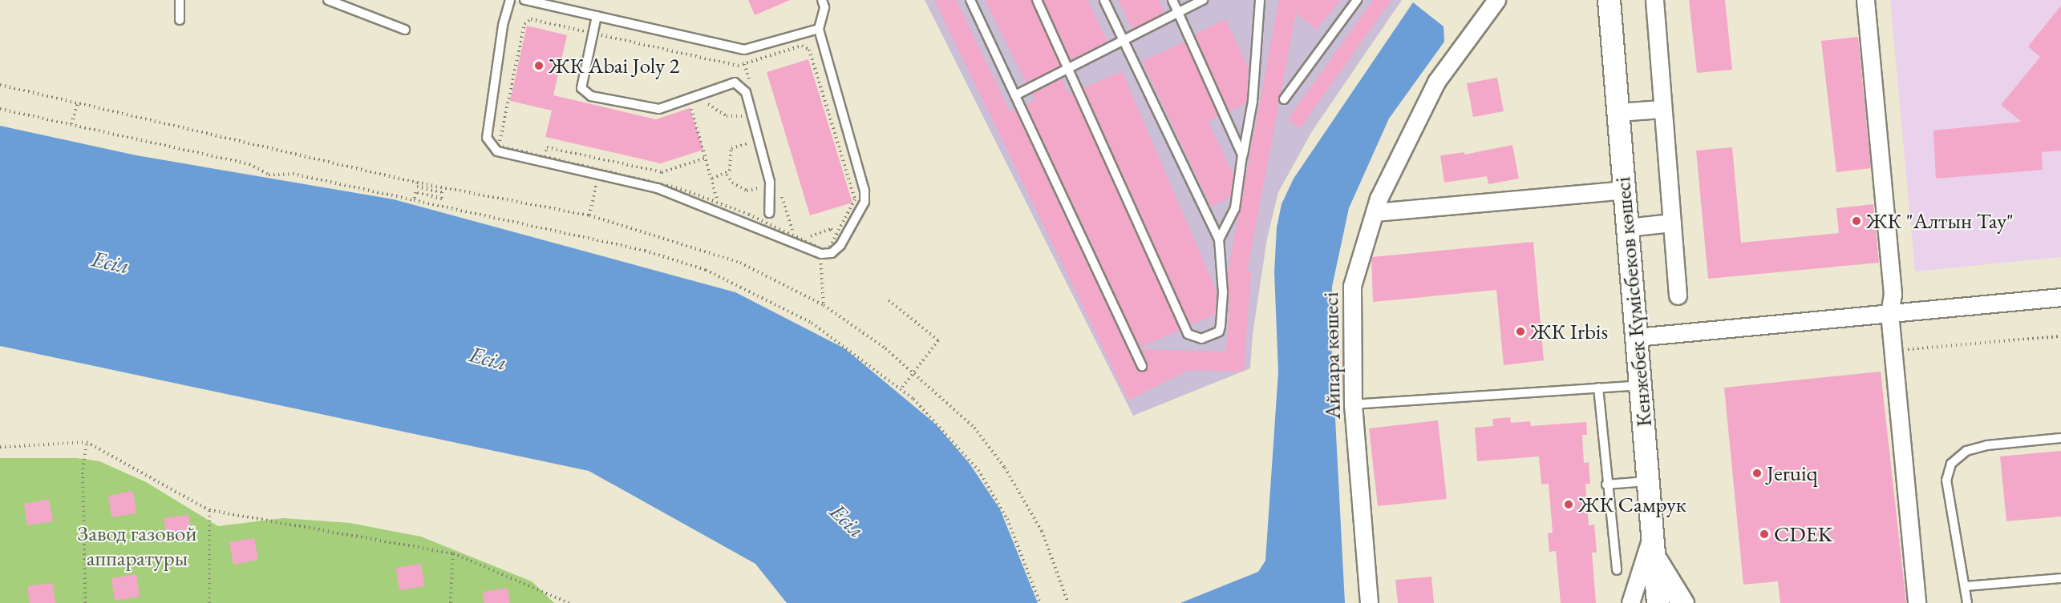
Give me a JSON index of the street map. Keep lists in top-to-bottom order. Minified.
{"streets":{"street":["Кенжебек Күмісбеков көшесі","Айпара көшесі"]},"water":["Есіл"],"parks":["Завод газовой аппаратуры"],"places":["ЖК Abai Joly 2","ЖК \"Алтын Тау\"","ЖК Irbis","Jeruiq","ЖК Самрук","CDEK"]}
